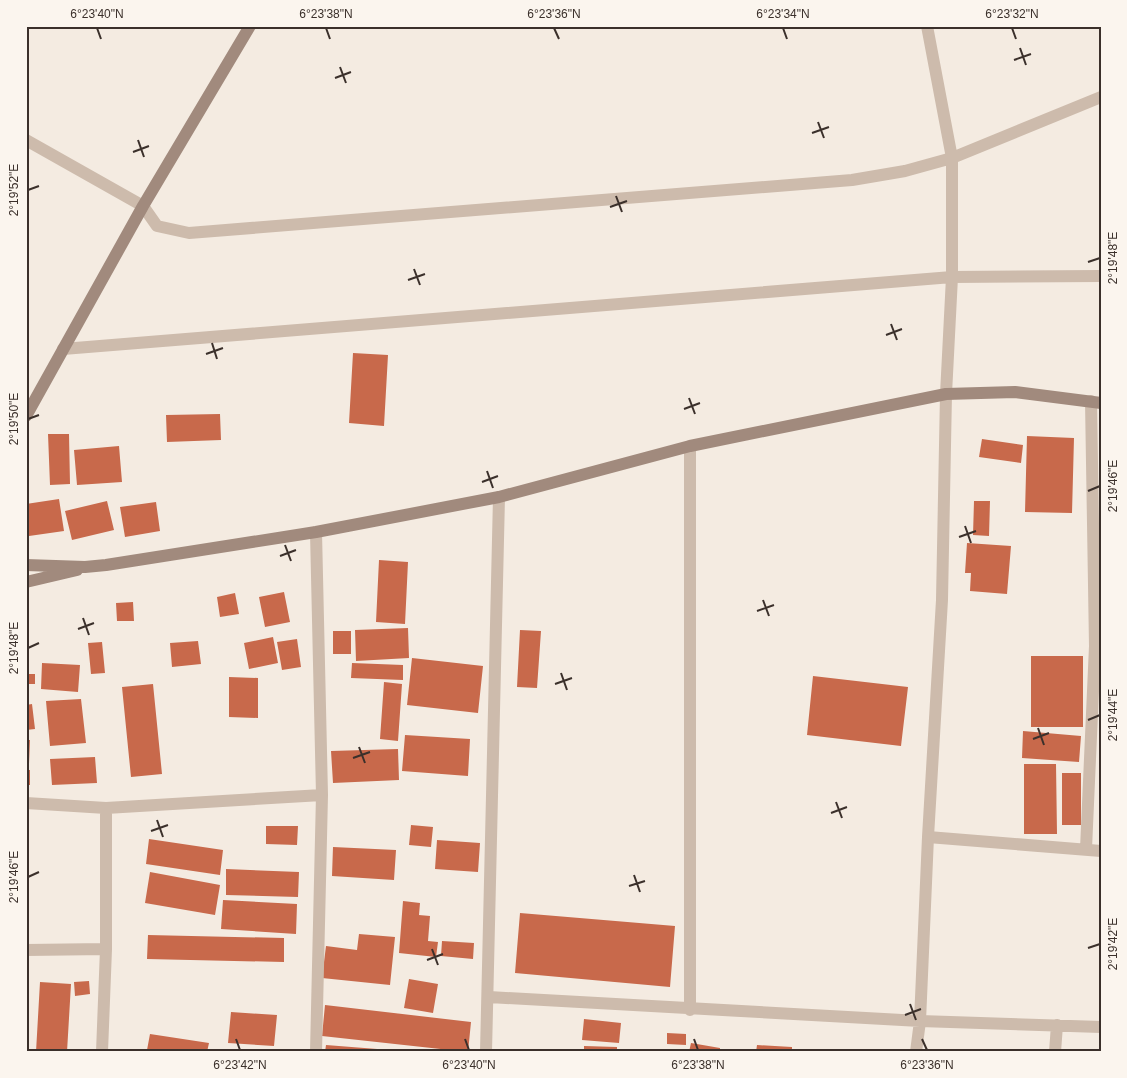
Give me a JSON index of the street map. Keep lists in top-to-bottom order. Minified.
{"coordinates":["6°23'40\"N","6°23'38\"N","6°23'36\"N","6°23'34\"N","6°23'32\"N","2°19'52\"E","2°19'48\"E","2°19'50\"E","2°19'46\"E","2°19'44\"E","2°19'42\"E","6°23'42\"N"]}
